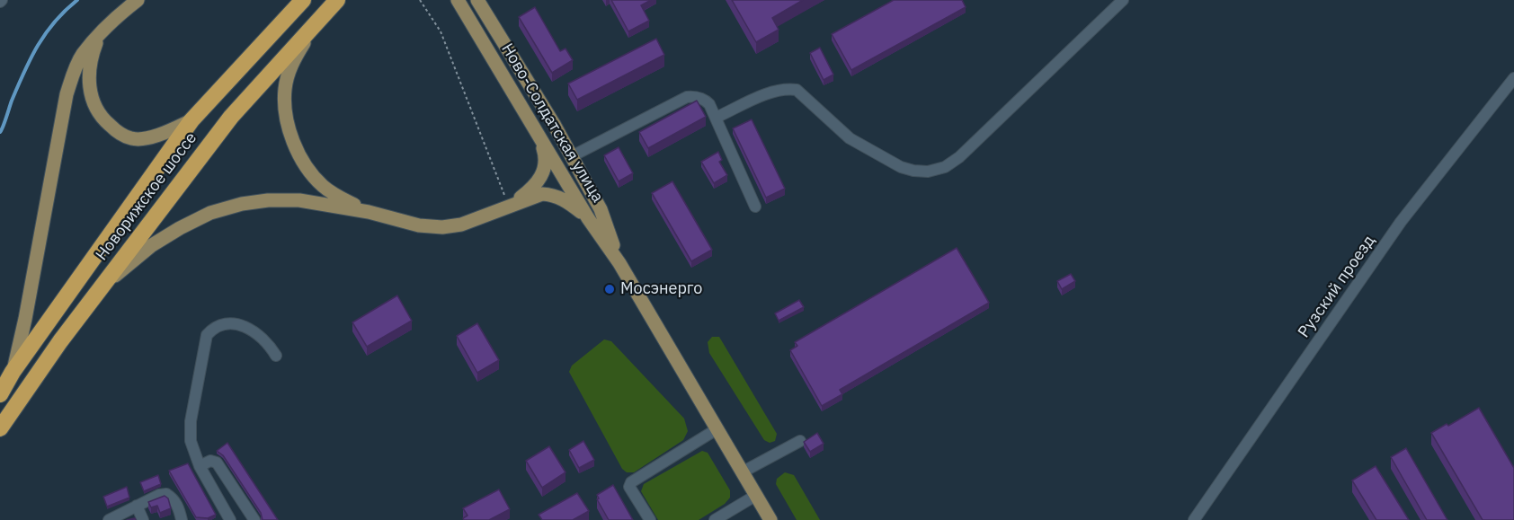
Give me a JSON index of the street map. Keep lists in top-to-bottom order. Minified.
{"streets":{"highway":["Новорижское шоссе"],"main road":["Ново-Солдатская улица"],"street":["Рузский проезд"]},"places":["Мосэнерго"]}
